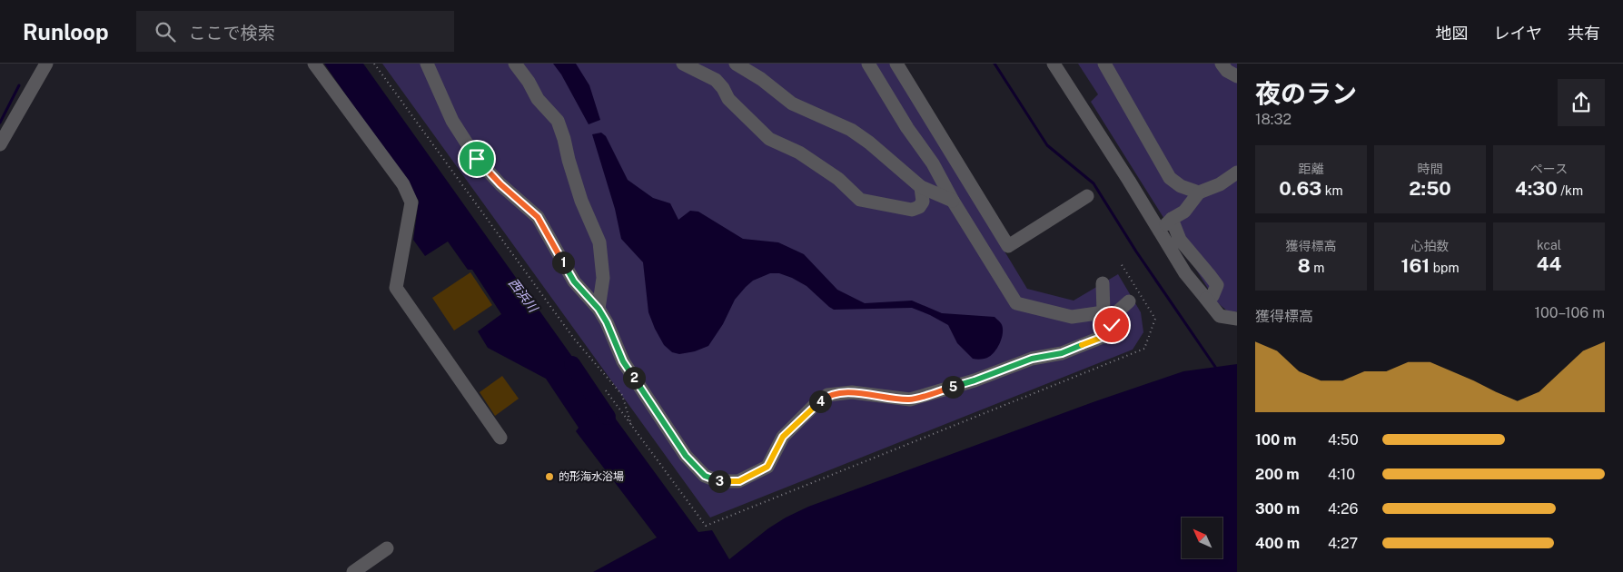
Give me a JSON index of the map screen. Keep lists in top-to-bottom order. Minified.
{"water":["西浜川"],"places":["的形海水浴場"],"north":"top left","page":{"header":"Runloop","search":"ここで検索","nav":["地図","レイヤ","共有"],"heading":["夜のラン","18:32"],"stats":[["距離","0.63 km"],["時間","2:50"],["ペース","4:30 /km"],["獲得標高","8 m"],["心拍数","161 bpm"],["kcal","44"]],"pins":["1","2","5","4","3"],"chart":["獲得標高","100–106 m"],"list":[{"name":"100 m","note":"4:50"},{"name":"200 m","note":"4:10"},{"name":"300 m","note":"4:26"},{"name":"400 m","note":"4:27"}]}}
